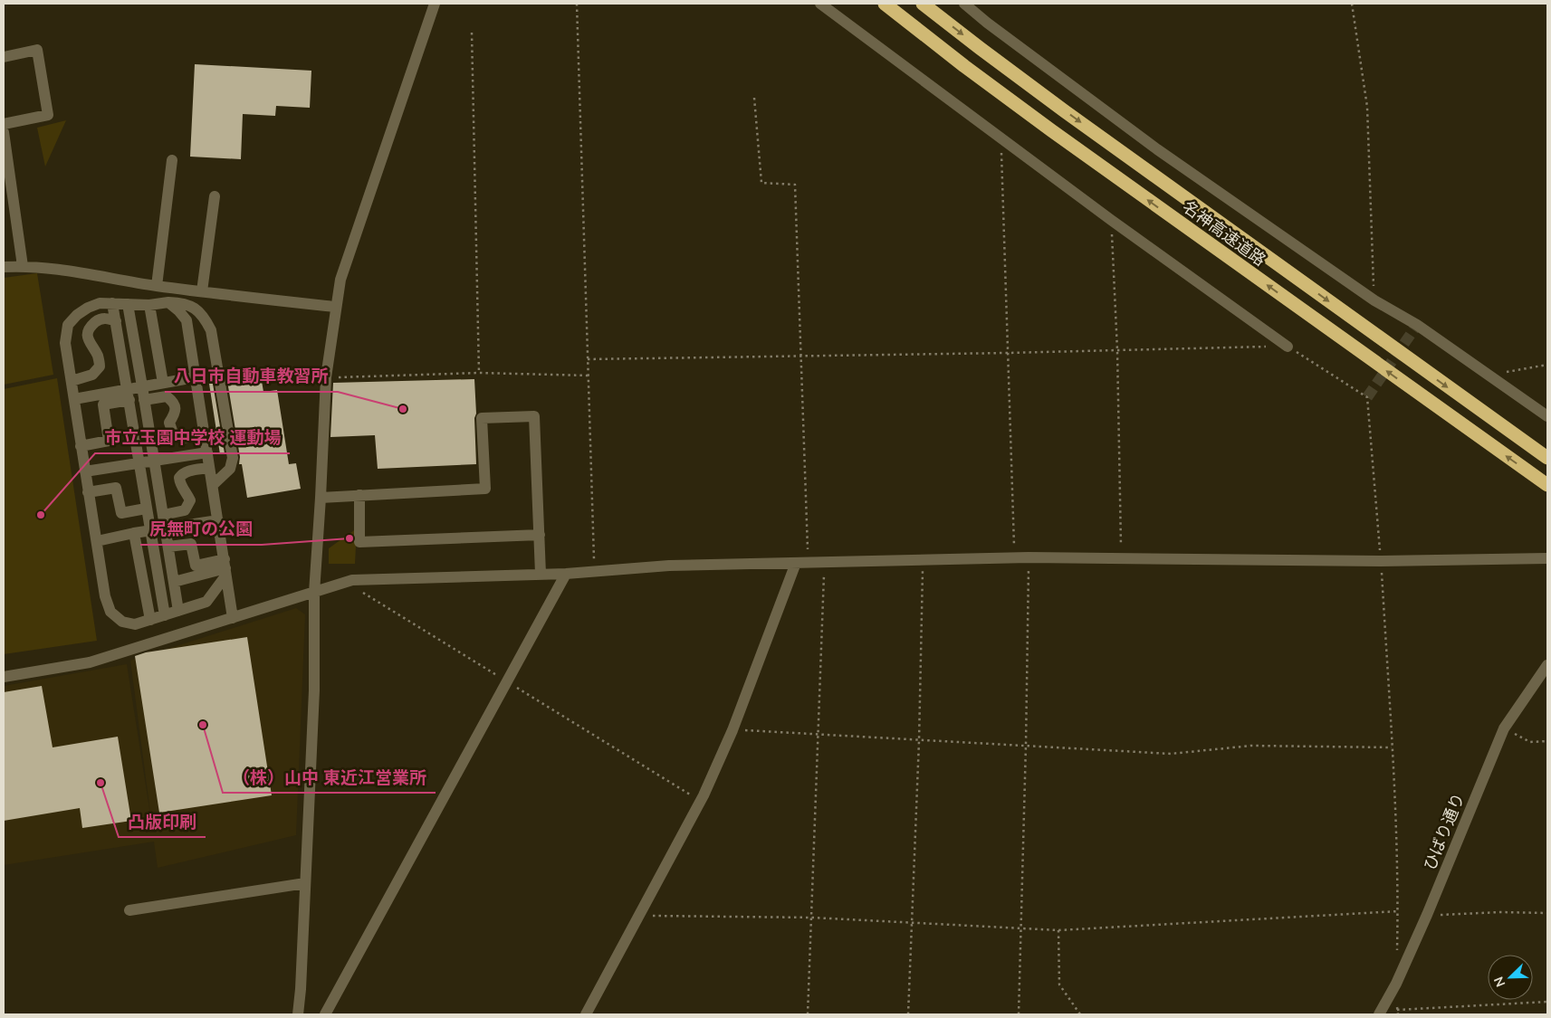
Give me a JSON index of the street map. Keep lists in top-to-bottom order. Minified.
{"streets":{"highway":["名神高速道路"],"street":["ひばり通り"]},"places":["八日市自動車教習所","市立玉園中学校 運動場","尻無町の公園","（株）山中 東近江営業所","凸版印刷"],"north":"bottom left"}
